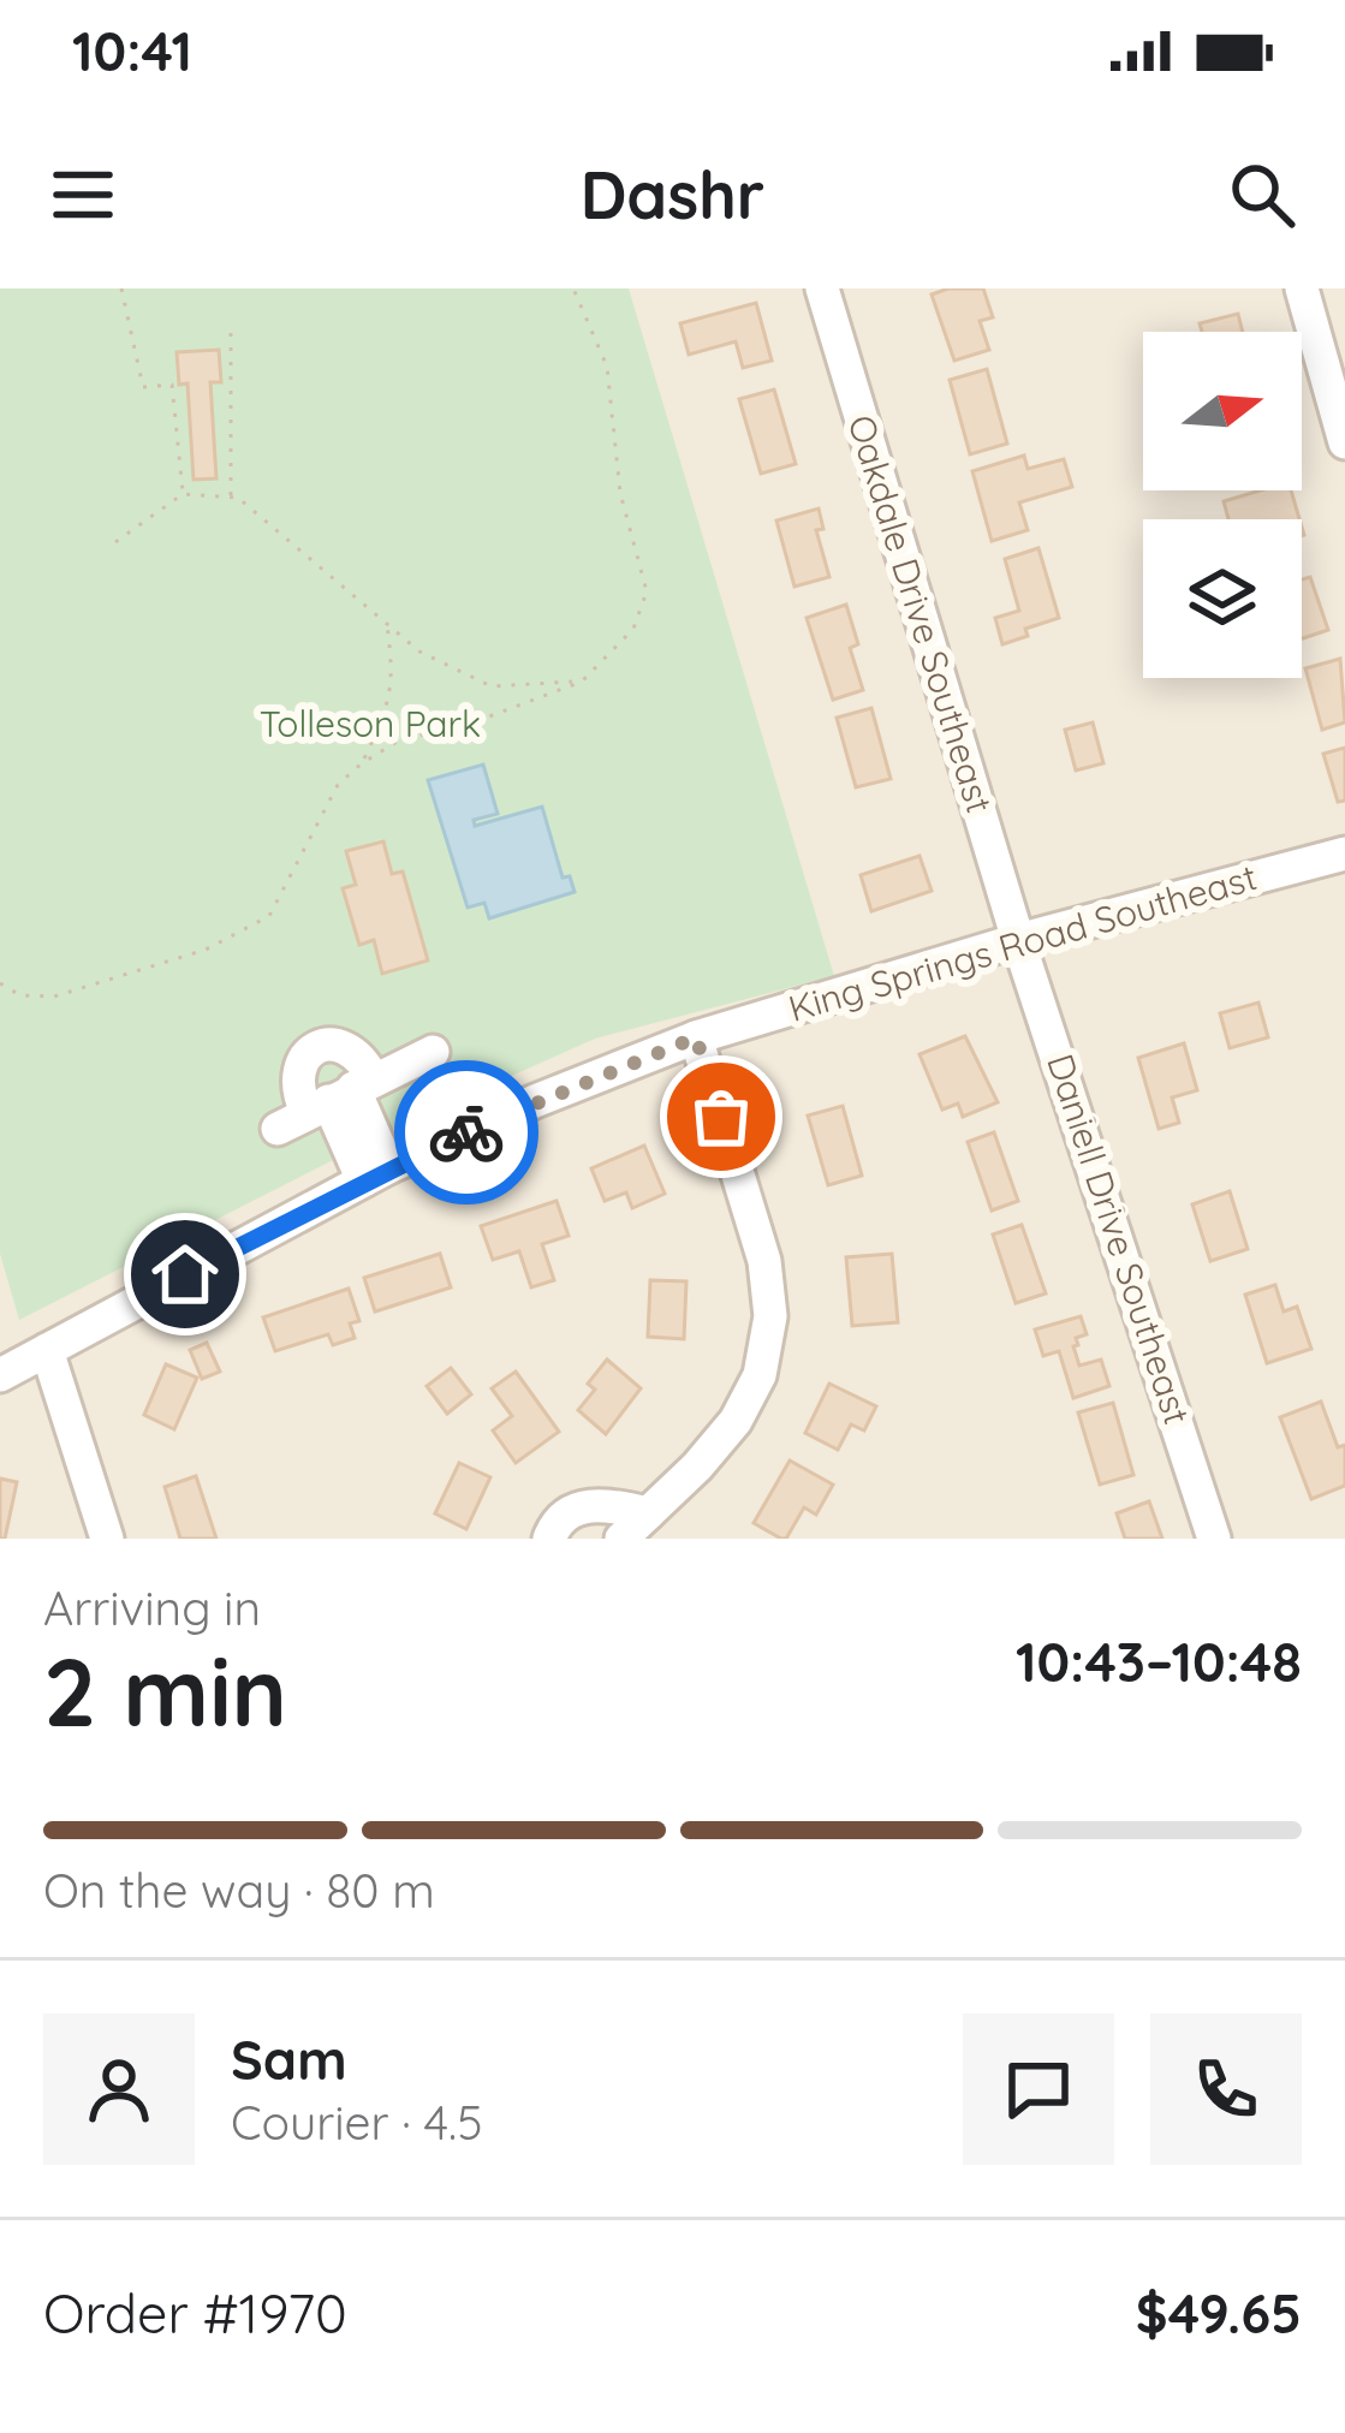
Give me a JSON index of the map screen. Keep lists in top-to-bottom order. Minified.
{"streets":{"street":["Oakdale Drive Southeast","King Springs Road Southeast","Daniell Drive Southeast"]},"crossings":[["Oakdale Drive Southeast","King Springs Road Southeast"],["Oakdale Drive Southeast","Daniell Drive Southeast"],["King Springs Road Southeast","Daniell Drive Southeast"]],"parks":["Tolleson Park"],"north":"right","page":{"status":"10:41","header":"Dashr","heading":["2 min","Arriving in","10:43–10:48"],"panel":["Sam","Courier · 4.5","Order #1970","$49.65"],"bar":"On the way · 80 m"}}
